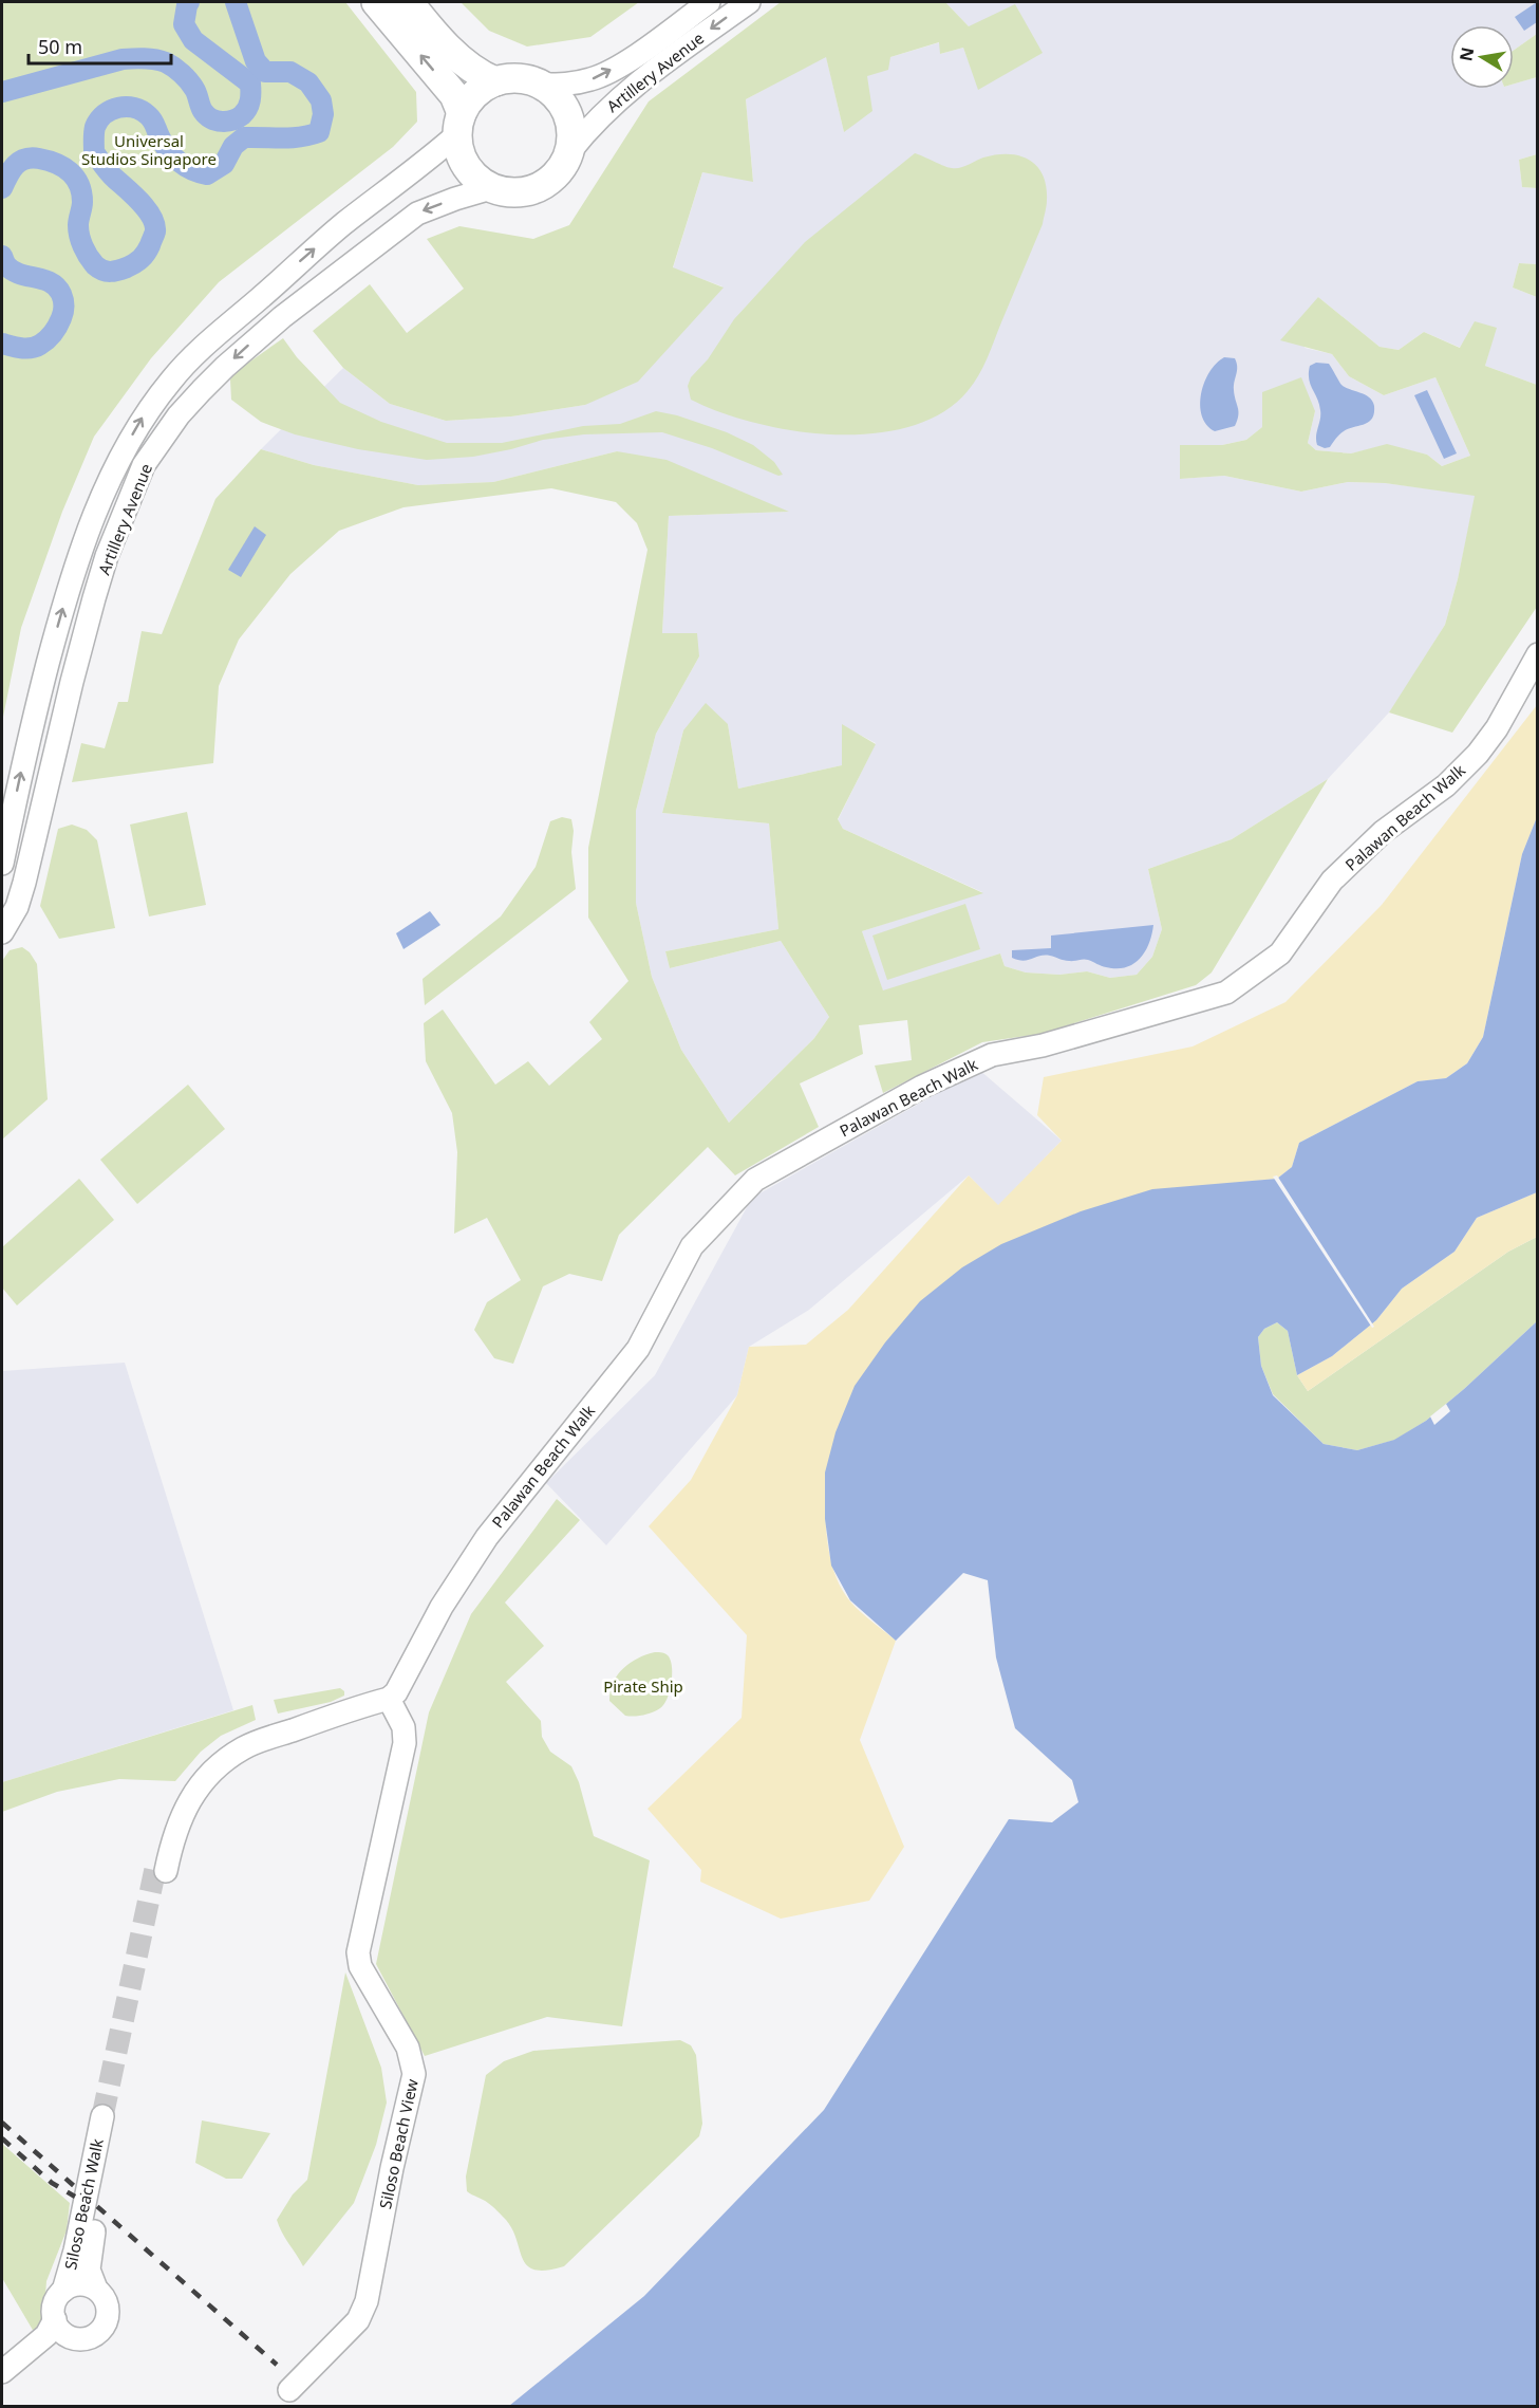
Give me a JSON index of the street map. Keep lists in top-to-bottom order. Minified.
{"streets":{"street":["Artillery Avenue","Palawan Beach Walk","Siloso Beach View","Siloso Beach Walk"]},"crossings":[["Palawan Beach Walk","Siloso Beach View"]],"parks":["Universal Studios Singapore","Pirate Ship"],"scale_bar":"50 m","north":"left"}
